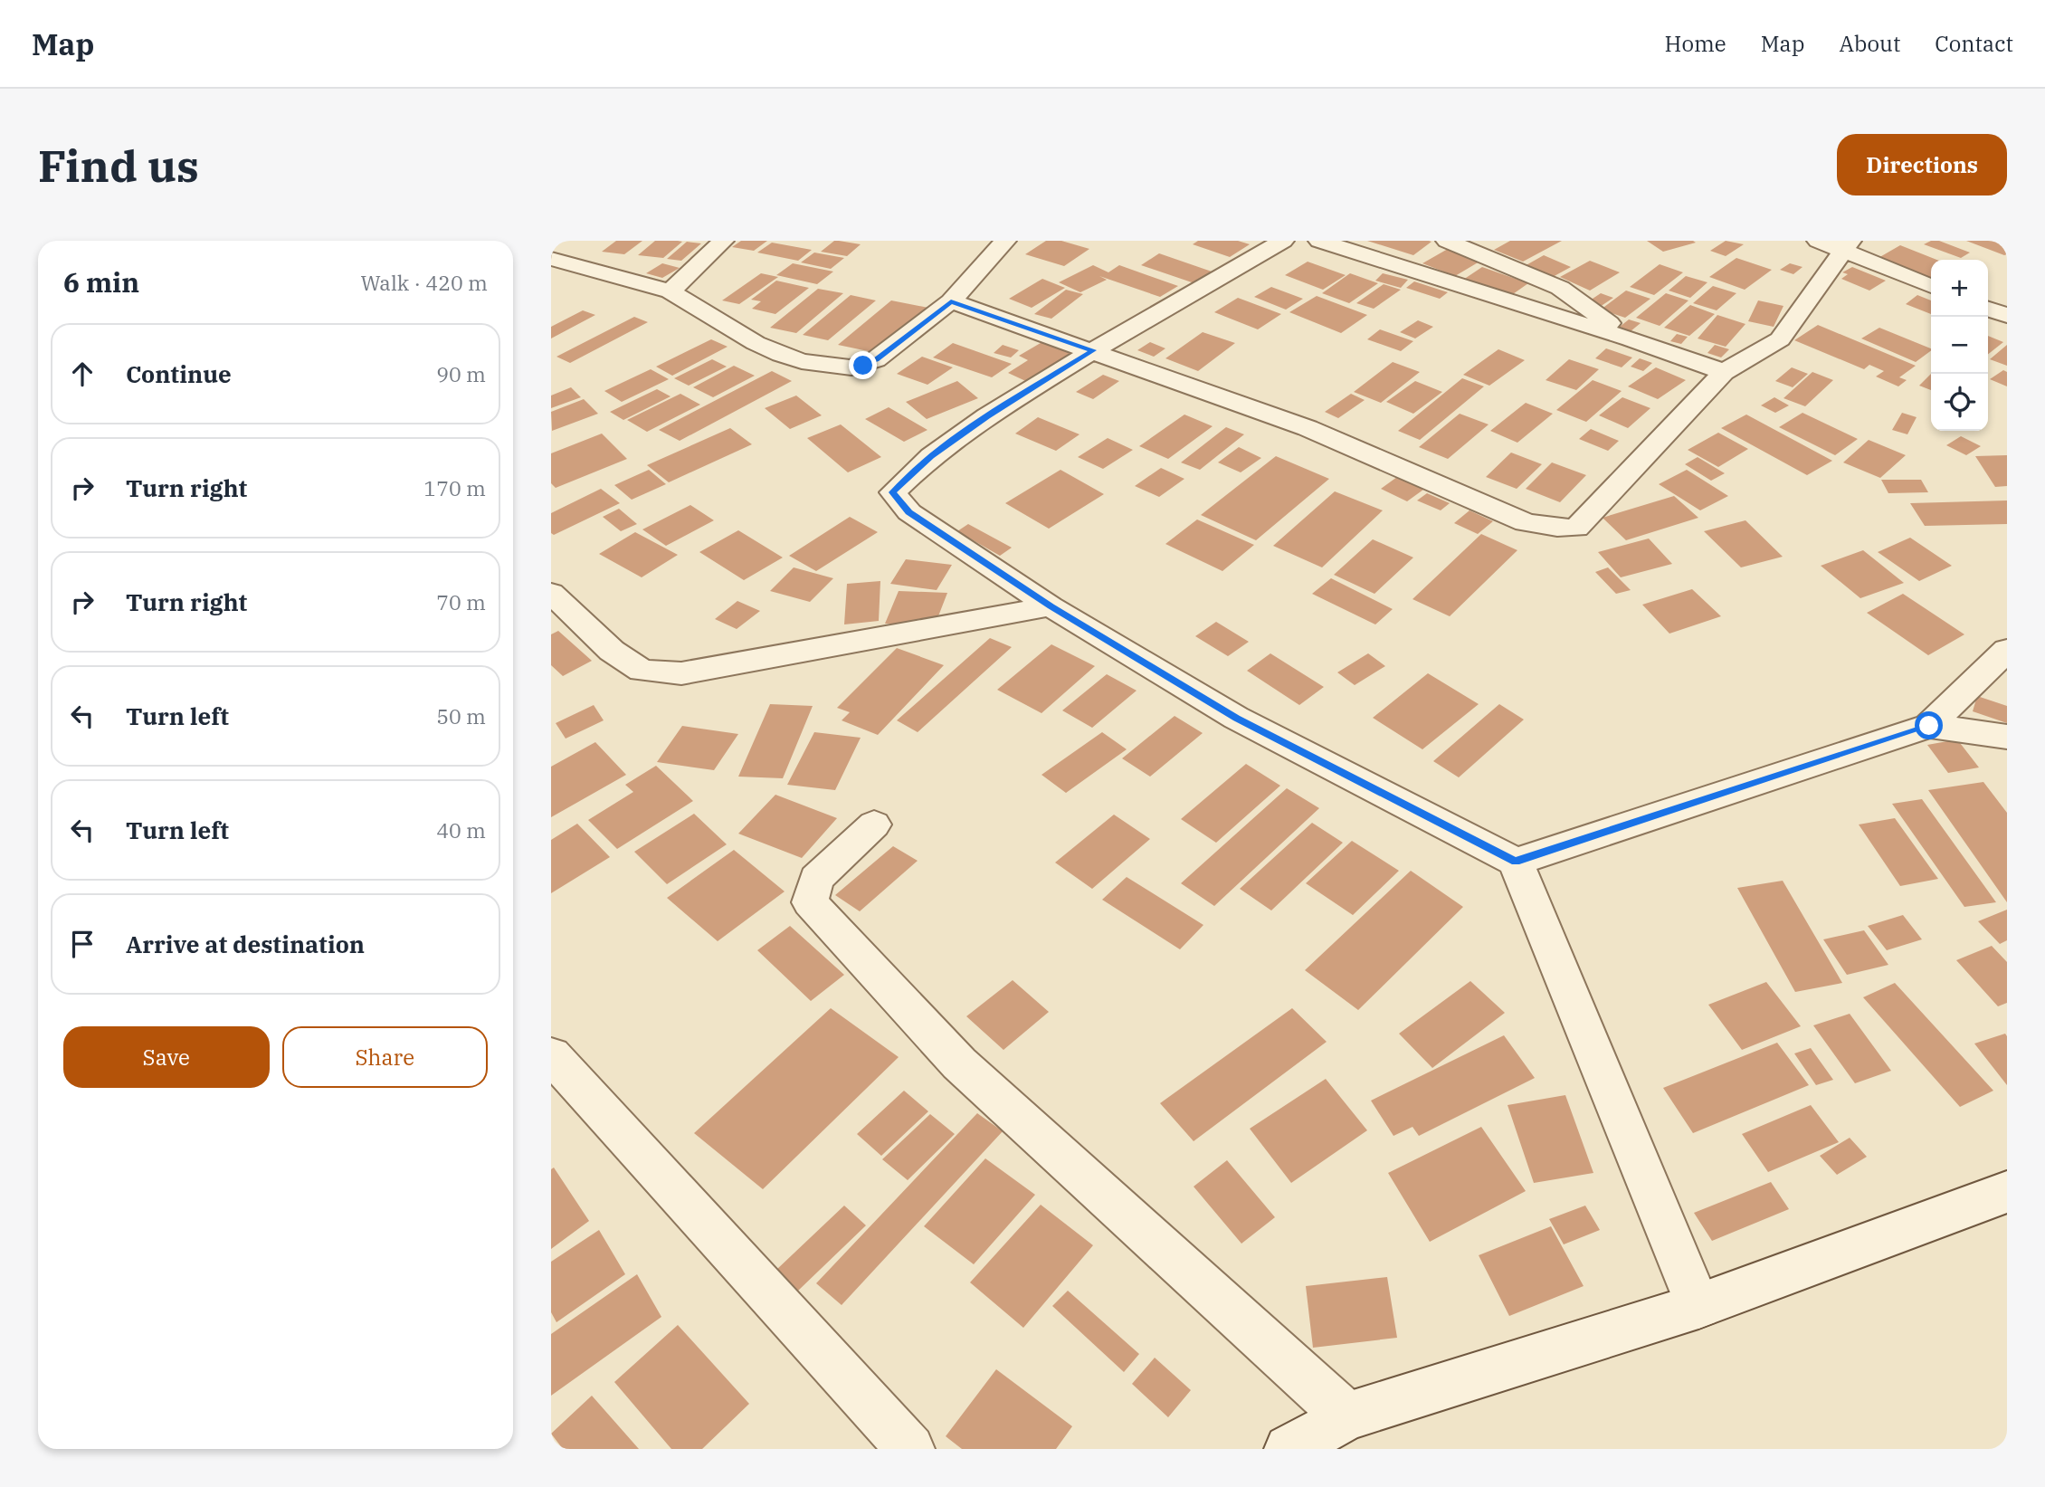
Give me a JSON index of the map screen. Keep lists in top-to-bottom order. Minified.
{"page":{"header":"Map","nav":["Home","Map","About","Contact"],"buttons":["Directions",["Save","Share"]],"title":"Find us","heading":["6 min","Walk · 420 m"],"map_buttons":["+","−"],"list":[["Continue","90 m"],["Turn right","170 m"],["Turn right","70 m"],["Turn left","50 m"],["Turn left","40 m"],"Arrive at destination"]}}
